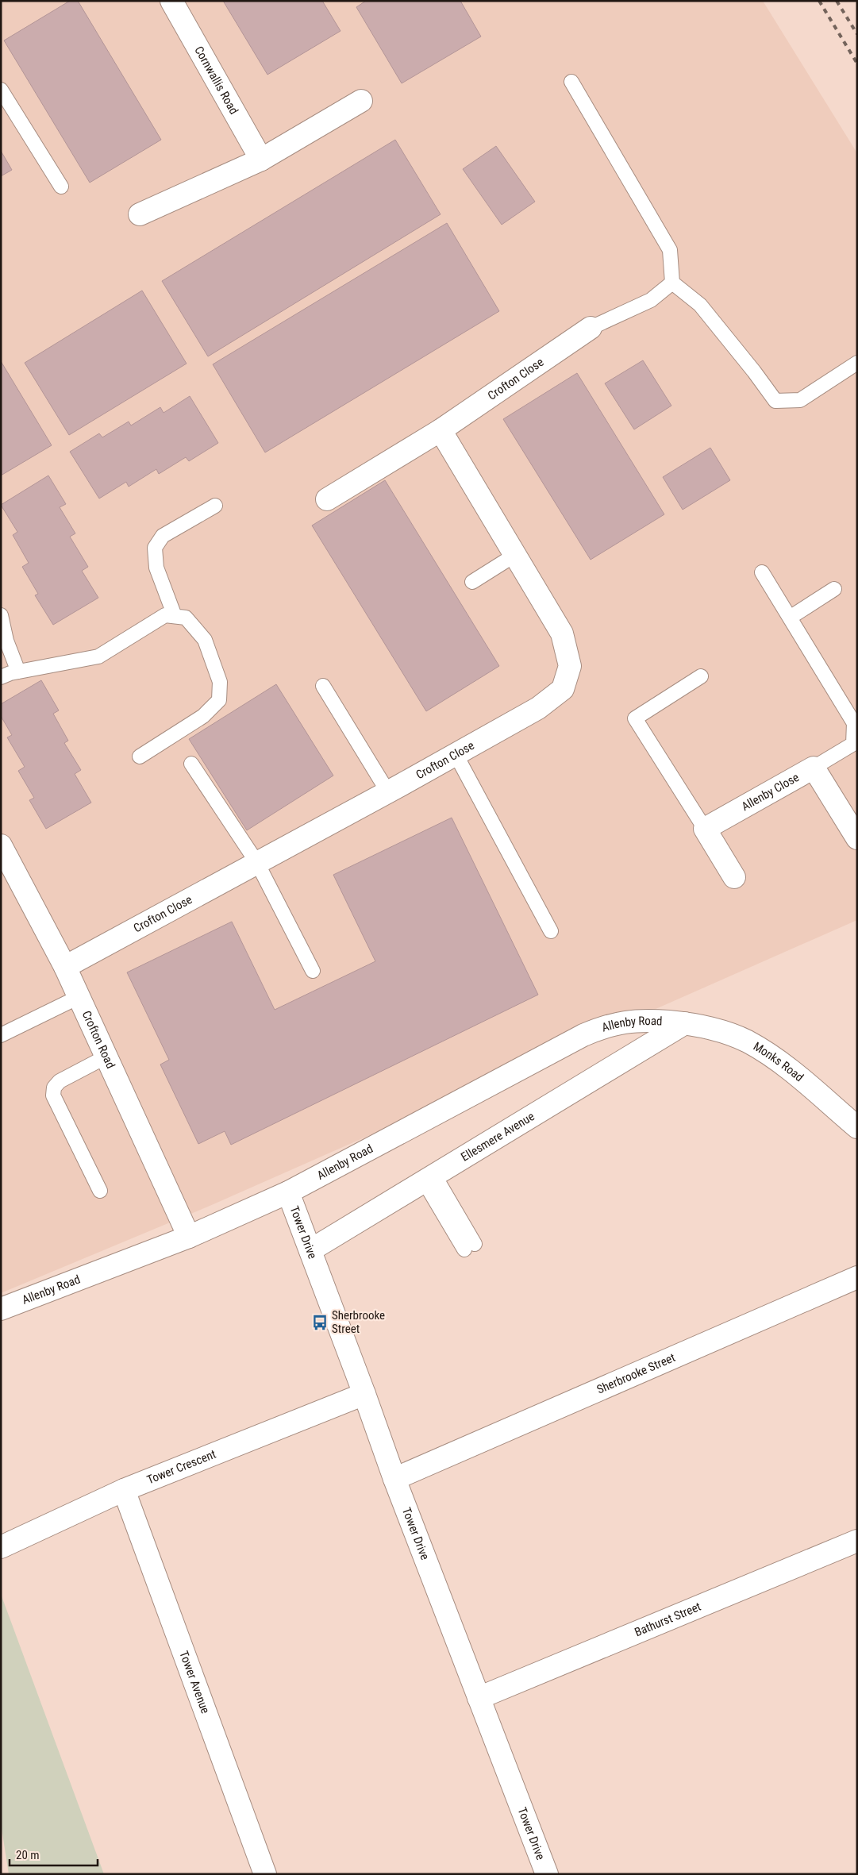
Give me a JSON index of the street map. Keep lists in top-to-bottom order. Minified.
{"streets":{"street":["Cornwallis Road","Crofton Close","Allenby Close","Allenby Road","Crofton Road","Monks Road","Ellesmere Avenue","Tower Drive","Sherbrooke Street","Tower Crescent","Bathurst Street","Tower Avenue"]},"crossings":[["Crofton Close","Crofton Road"],["Allenby Road","Crofton Road"],["Allenby Road","Monks Road"],["Allenby Road","Ellesmere Avenue"],["Allenby Road","Tower Drive"],["Monks Road","Ellesmere Avenue"],["Ellesmere Avenue","Tower Drive"],["Tower Drive","Sherbrooke Street"],["Tower Drive","Tower Crescent"],["Tower Drive","Bathurst Street"],["Tower Crescent","Tower Avenue"]],"places":{"bus stop":["Sherbrooke Street"]},"scale_bar":"20 m"}
